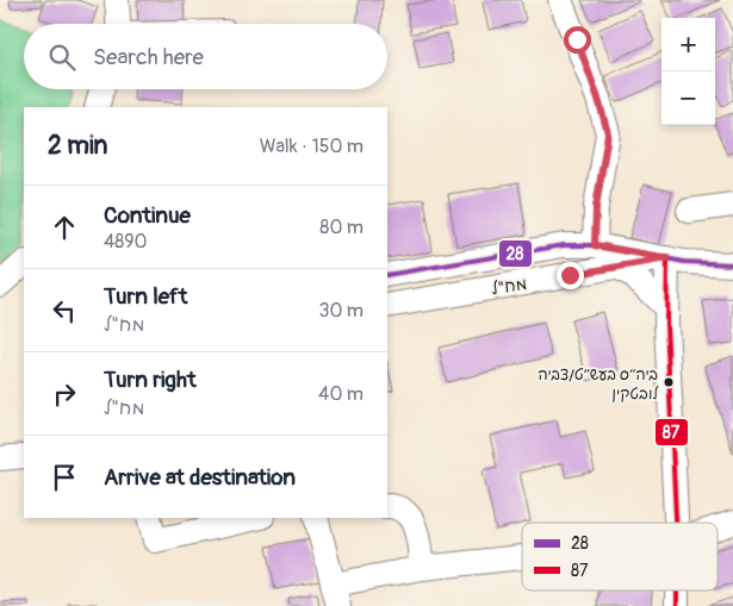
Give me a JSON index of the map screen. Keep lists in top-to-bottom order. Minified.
{"streets":{"street":["מח\"ל"]},"places":["ביה״ס בעש״ט/צביה לובטקין"],"lines":["transit line 28","transit line 87"],"legend":["28","87"],"page":{"map_buttons":["+","−"],"search":"Search here","heading":["2 min","Walk · 150 m"],"list":[["Continue","4890","80 m"],["Turn left","מח\"ל","30 m"],["Turn right","מח\"ל","40 m"],"Arrive at destination"]}}
